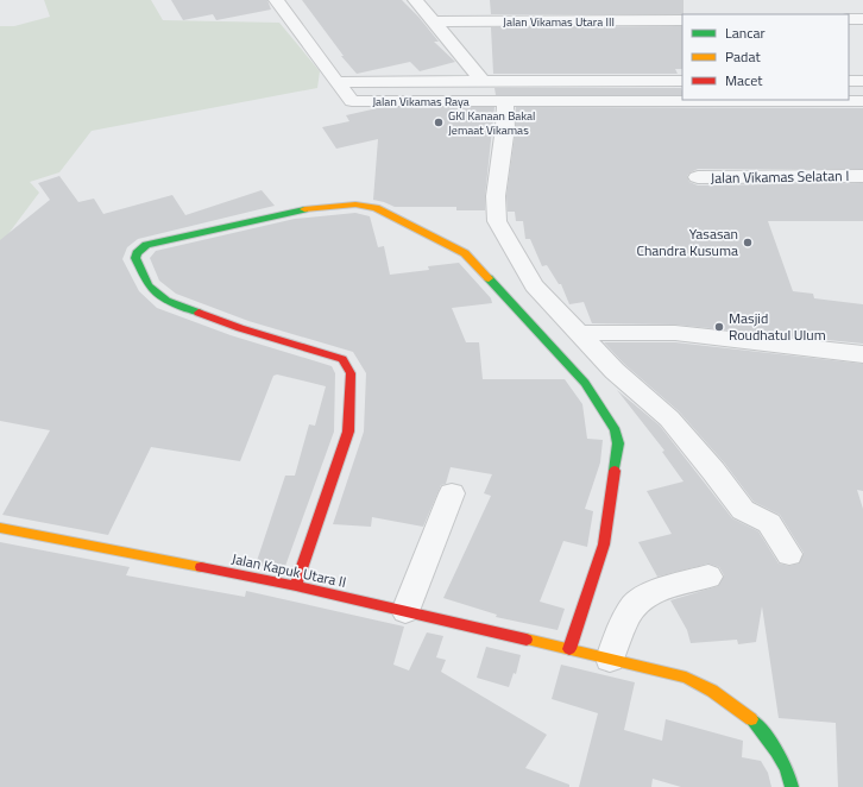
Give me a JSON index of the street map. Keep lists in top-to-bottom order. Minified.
{"streets":{"street":["Jalan Vikamas Utara III","Jalan Vikamas Raya","Jalan Vikamas Selatan I","Jalan Kapuk Utara II"]},"places":["GKI Kanaan Bakal Jemaat Vikamas","Yasasan Chandra Kusuma","Masjid Roudhatul Ulum"],"legend":["Lancar","Padat","Macet"]}
